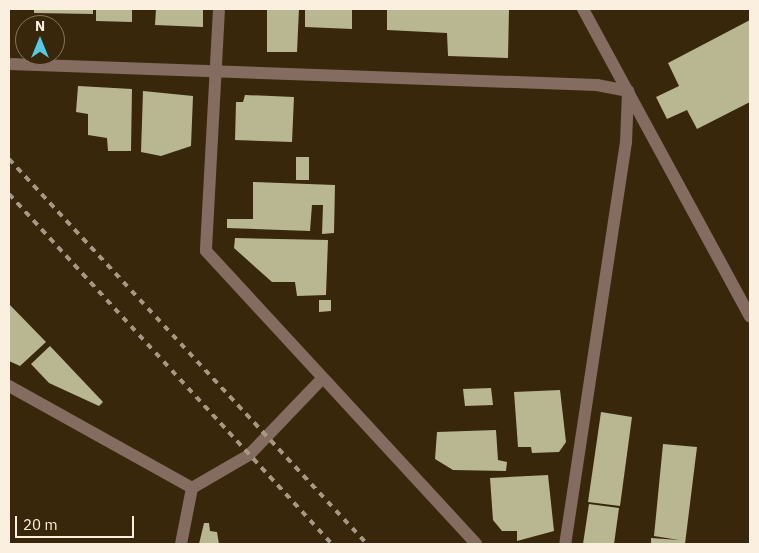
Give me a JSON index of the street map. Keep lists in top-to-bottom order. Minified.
{"scale_bar":"20 m","north":"top"}
